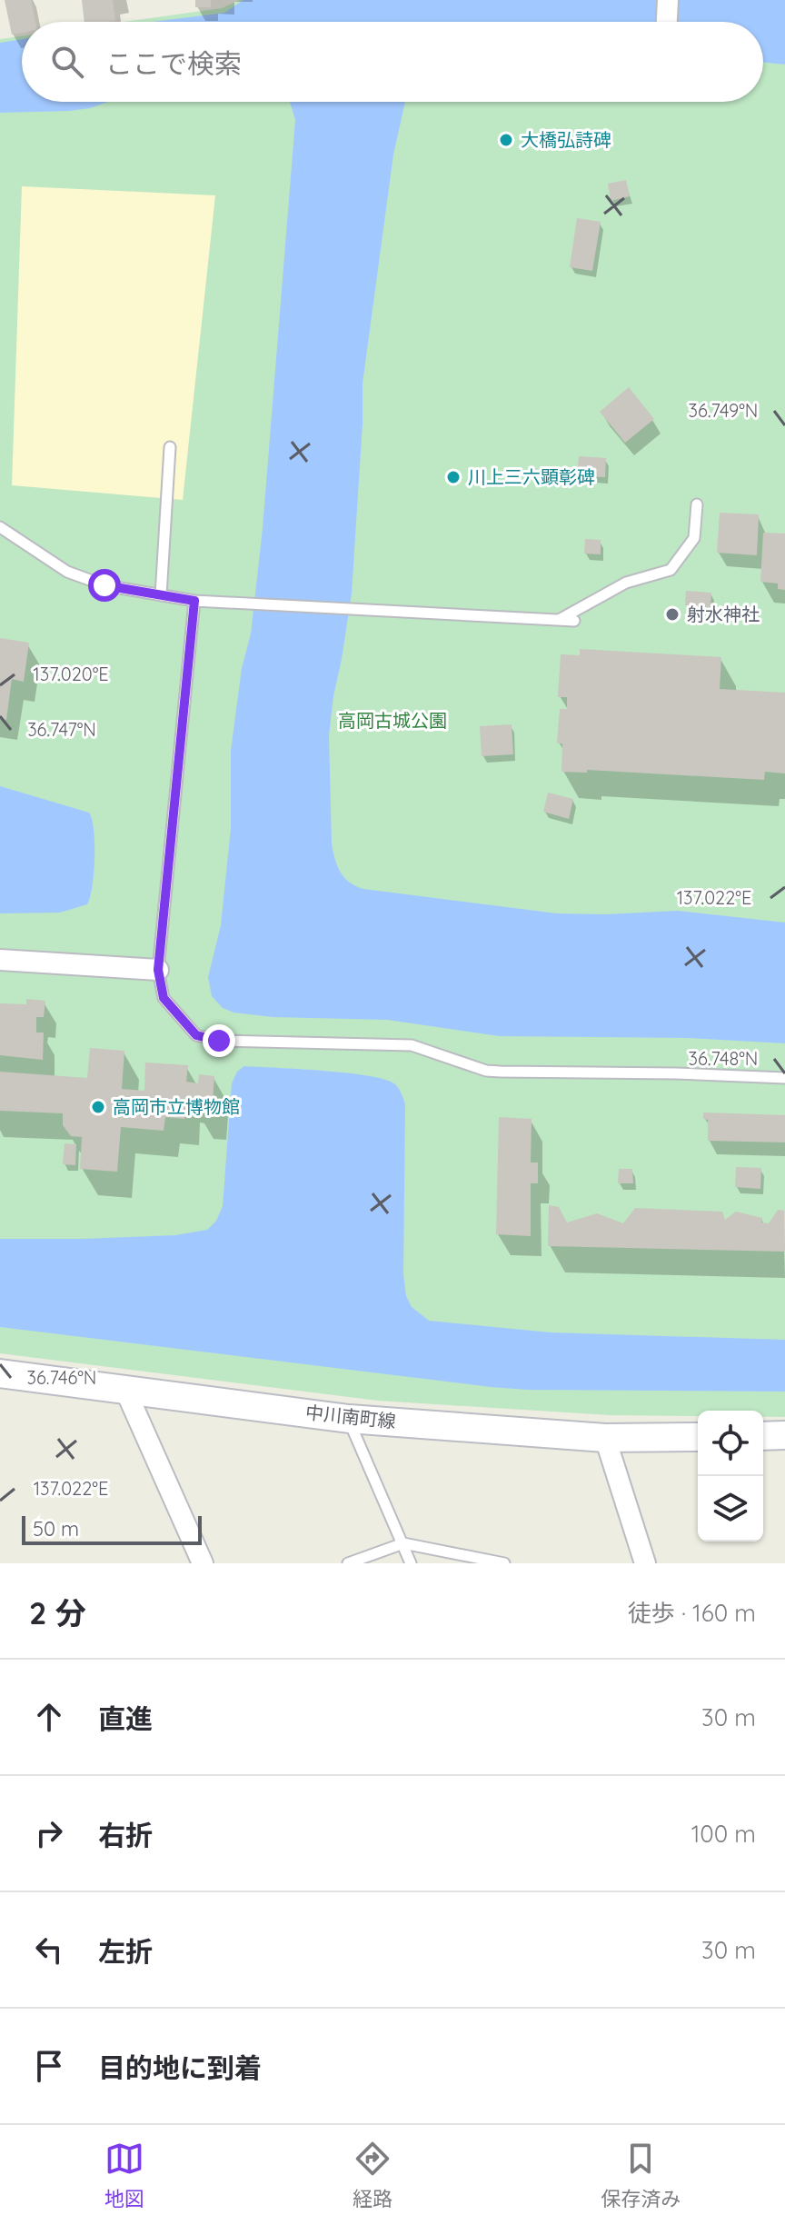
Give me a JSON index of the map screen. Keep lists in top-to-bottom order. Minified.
{"streets":{"main road":["中川南町線"]},"parks":["高岡古城公園"],"places":["大橋弘詩碑","川上三六顕彰碑","射水神社","高岡市立博物館"],"scale_bar":"50 m","page":{"search":"ここで検索","scale":"50 m","heading":["2 分","徒歩 · 160 m"],"list":[["直進","30 m"],["右折","100 m"],["左折","30 m"],"目的地に到着"],"nav":["地図","経路","保存済み"]},"coordinates":["36.749°N","137.020°E","36.747°N","137.022°E","36.748°N","36.746°N"]}
